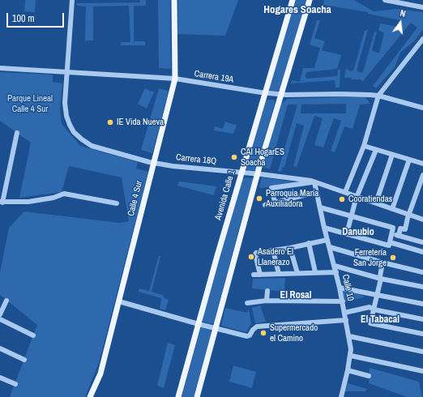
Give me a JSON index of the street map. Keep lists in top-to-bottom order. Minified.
{"streets":{"main road":["Avenida Calle 1","Calle 4 Sur"],"street":["Carrera 19A","Carrera 18Q","Calle 10"]},"crossings":[["Carrera 19A","Carrera 18Q"],["Carrera 19A","Avenida Calle 1"],["Carrera 19A","Calle 4 Sur"],["Carrera 18Q","Avenida Calle 1"],["Carrera 18Q","Calle 4 Sur"],["Carrera 18Q","Calle 10"]],"districts":["Hogares Soacha","Danubio","El Rosal","El Tabacal"],"parks":["Parque Lineal Calle 4 Sur"],"places":["IE Vida Nueva","CAI HogarES Soacha","Parroquia María Auxiliadora","Cooratiendas","Asadero El Llanerazo","Ferretería San Jorge","Supermercado el Camino"],"scale_bar":"100 m","north":"top"}
